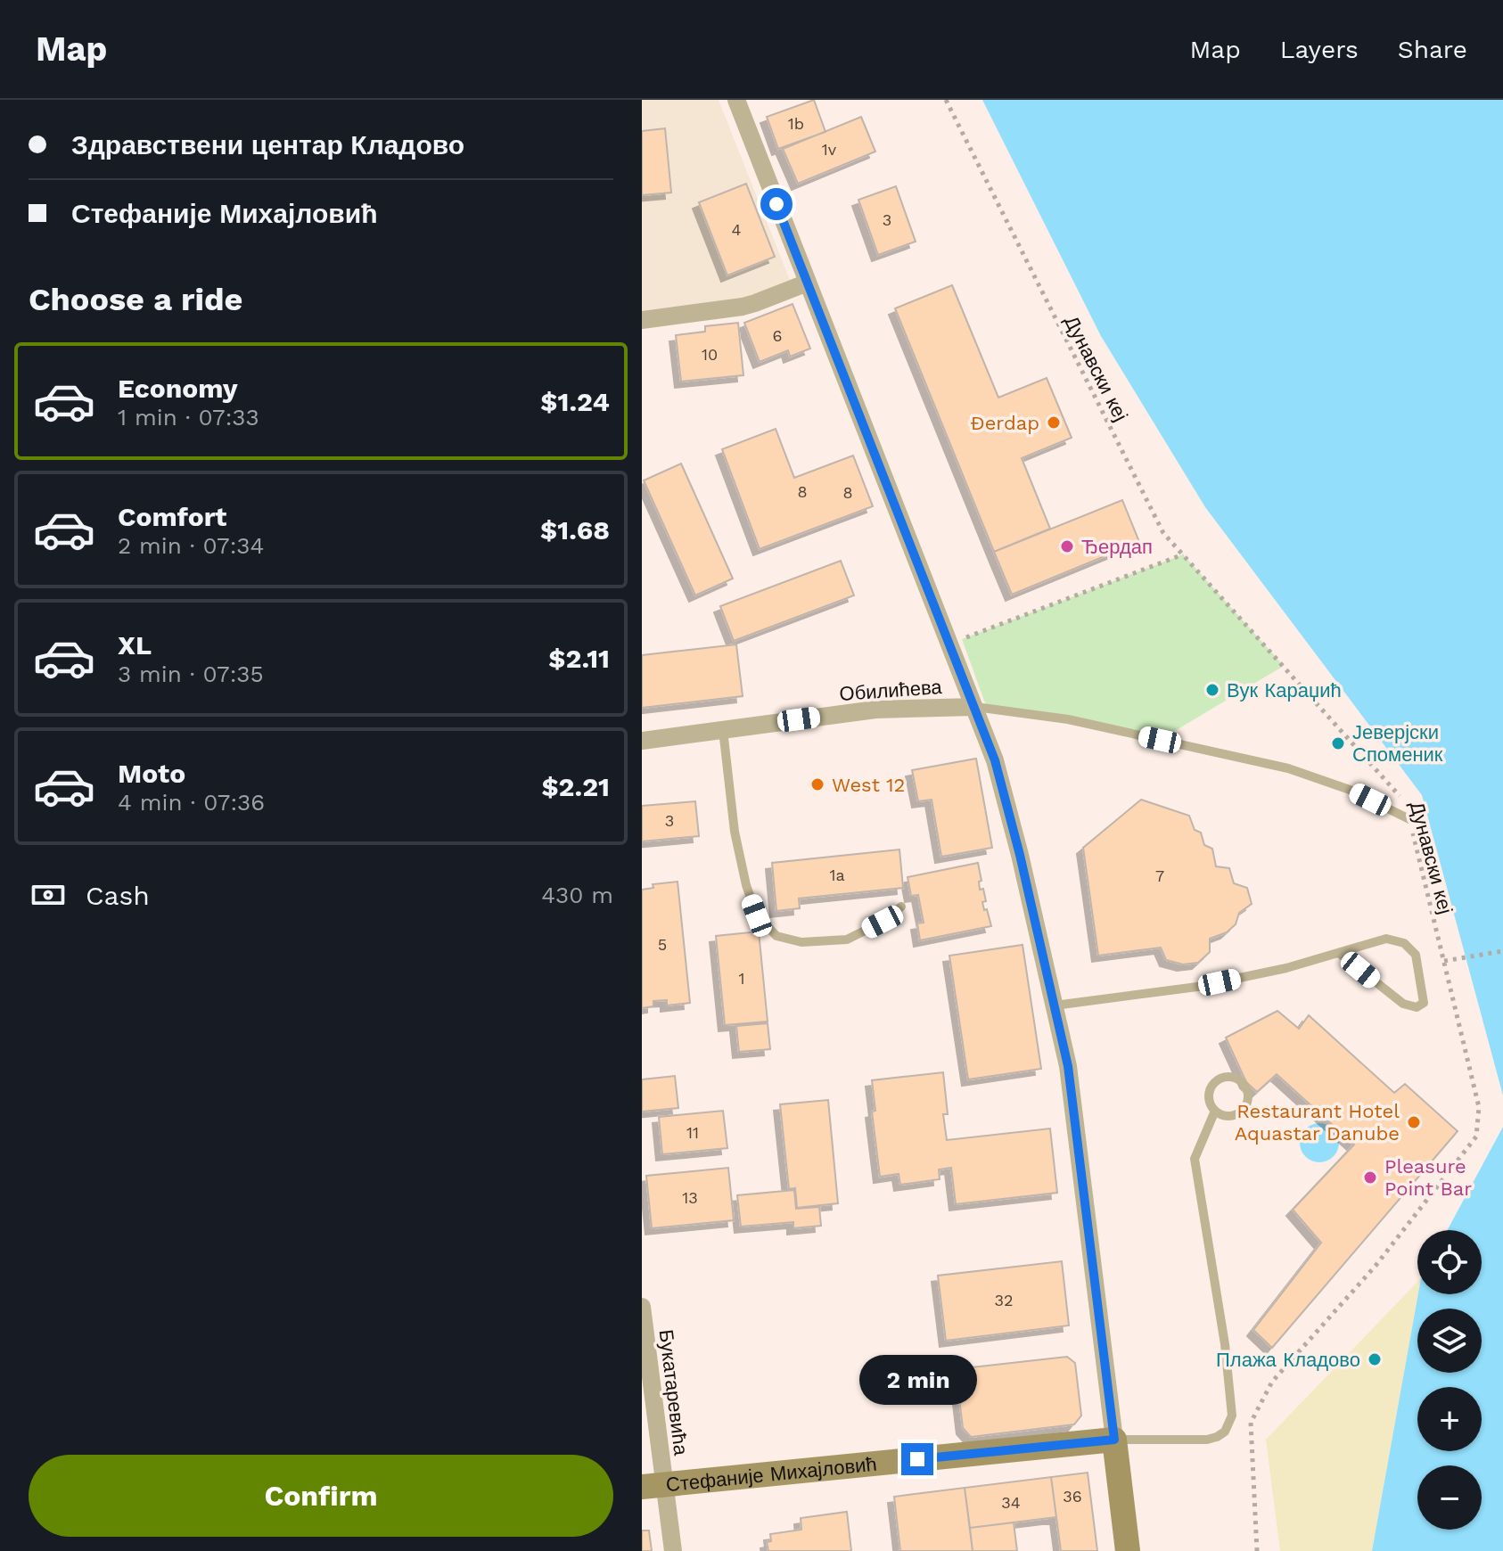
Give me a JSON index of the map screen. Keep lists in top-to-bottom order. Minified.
{"streets":{"main road":["Стефаније Михајловић"],"street":["Обилићева","Букатаревића"],"path":["Дунавски кеј"]},"crossings":[["Букатаревића","Стефаније Михајловић"]],"places":["Đerdap","Ђердап","Вук Караџић","Јеверјски Споменик","West 12","Restaurant Hotel Aquastar Danube","Pleasure Point Bar","Плажа Кладово"],"house_numbers":["1b","1v","3","4","6","10","8","8","3","1a","7","5","1","11","13","32","36","34"],"page":{"header":"Map","nav":["Map","Layers","Share"],"banner":["Здравствени центар Кладово","Стефаније Михајловић"],"heading":"Choose a ride","list":[{"name":"Economy","note":"1 min · 07:33","value":"$1.24"},{"name":"Comfort","note":"2 min · 07:34","value":"$1.68"},{"name":"XL","note":"3 min · 07:35","value":"$2.11"},{"name":"Moto","note":"4 min · 07:36","value":"$2.21"}],"pay":["Cash","430 m"],"map_buttons":["+","−"],"bubble":"2 min","buttons":"Confirm"}}
